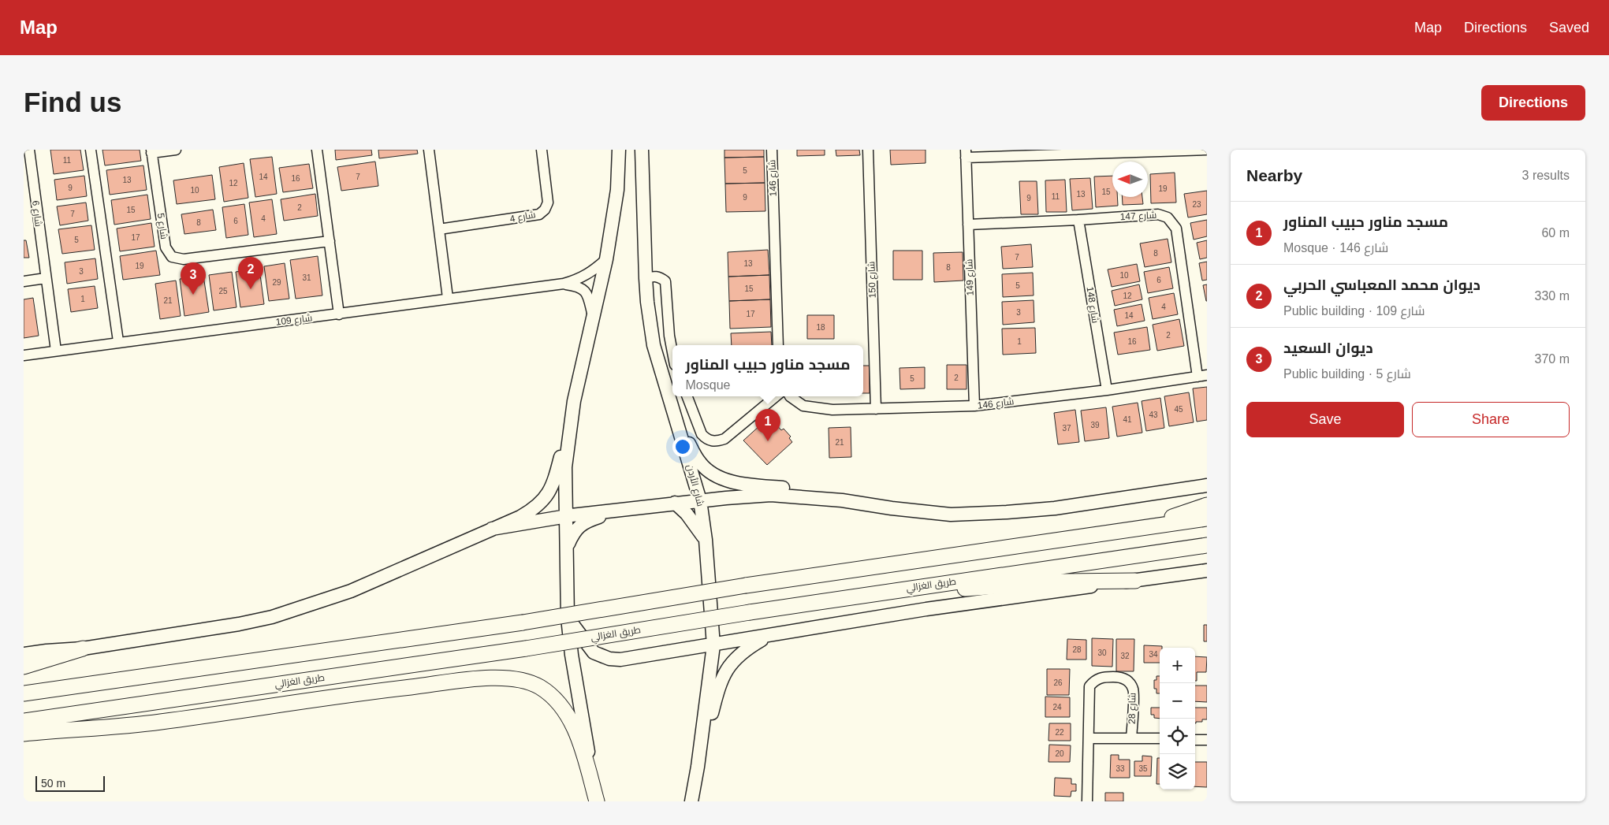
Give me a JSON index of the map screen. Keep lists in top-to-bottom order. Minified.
{"streets":{"highway":["طريق الغزالي"],"main road":["شارع الأردن"],"street":["شارع 146","شارع 6","شارع 147","شارع 4","شارع 5","شارع 149","شارع 150","شارع 148","شارع 109","شارع 28"]},"crossings":[["شارع 146","شارع 147"],["شارع 146","شارع 149"],["شارع 146","شارع 150"],["شارع 146","شارع 148"],["شارع 6","شارع 109"],["شارع 147","شارع 149"],["شارع 147","شارع 148"]],"house_numbers":["11","5","14","7","16","13","12","9","19","10","15","13","11","9","9","23","2","15","7","4","6","8","17","5","8","7","13","19","8","3","10","31","6","29","5","15","25","12","1","21","4","3","17","14","18","2","1","16","2","5","45","43","41","39","37","21","28","30","34","32","26","24","22","20","33","35"],"scale_bar":"50 m","north":"left","page":{"header":"Map","nav":["Map","Directions","Saved"],"buttons":["Directions",["Save","Share"]],"title":"Find us","heading":["Nearby","3 results"],"list":[{"mark":"1","name":"مسجد مناور حبيب المناور","note":"Mosque · شارع 146","value":"60 m"},{"mark":"2","name":"ديوان محمد المعباسي الحربي","note":"Public building · شارع 109","value":"330 m"},{"mark":"3","name":"ديوان السعيد","note":"Public building · شارع 5","value":"370 m"}],"pins":["2","3","1"],"popup":["مسجد مناور حبيب المناور","Mosque"],"map_buttons":["+","−"],"scale":"50 m"}}
